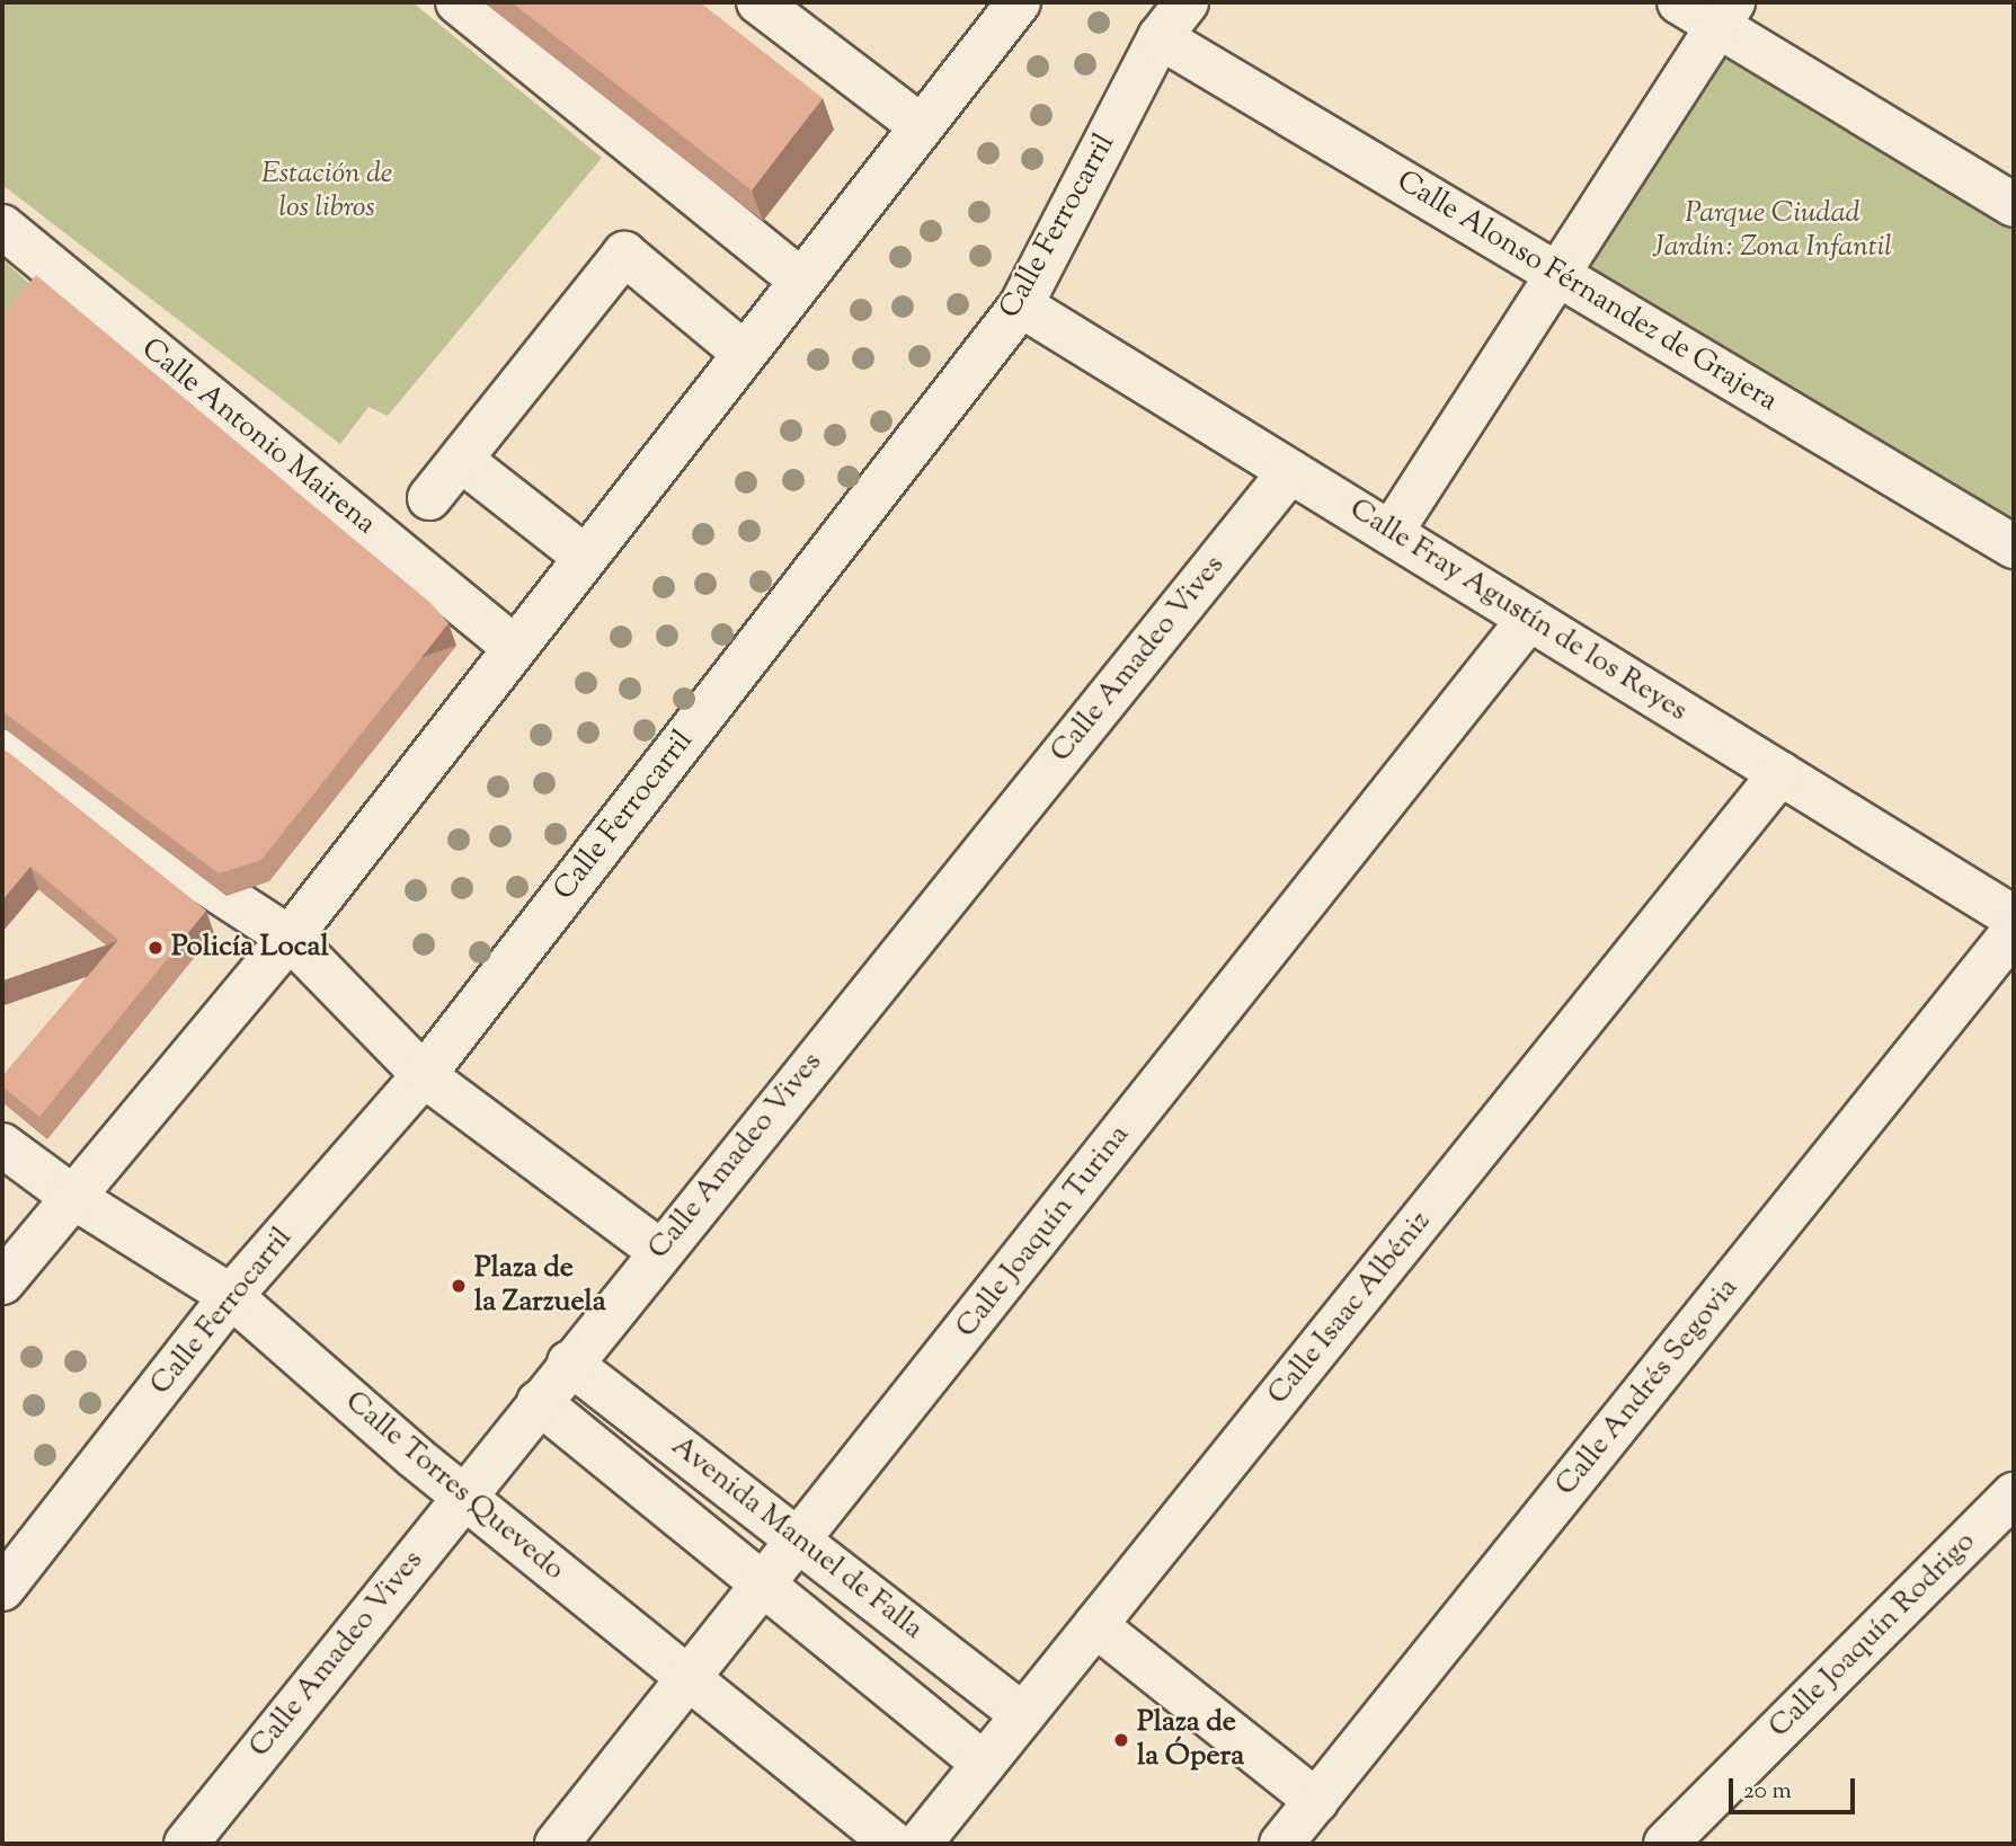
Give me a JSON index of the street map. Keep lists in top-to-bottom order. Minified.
{"streets":{"street":["Calle Ferrocarril","Calle Alonso Férnandez de Grajera","Calle Antonio Mairena","Calle Fray Agustín de los Reyes","Calle Amadeo Vives","Calle Joaquín Turina","Calle Isaac Albéniz","Calle Andrés Segovia","Calle Torres Quevedo","Avenida Manuel de Falla","Calle Joaquín Rodrigo"]},"crossings":[["Calle Ferrocarril","Calle Alonso Férnandez de Grajera"],["Calle Ferrocarril","Calle Fray Agustín de los Reyes"],["Calle Ferrocarril","Calle Torres Quevedo"],["Calle Fray Agustín de los Reyes","Calle Amadeo Vives"],["Calle Fray Agustín de los Reyes","Calle Joaquín Turina"],["Calle Fray Agustín de los Reyes","Calle Isaac Albéniz"],["Calle Amadeo Vives","Calle Torres Quevedo"],["Calle Amadeo Vives","Avenida Manuel de Falla"],["Calle Joaquín Turina","Calle Torres Quevedo"],["Calle Joaquín Turina","Avenida Manuel de Falla"],["Calle Isaac Albéniz","Avenida Manuel de Falla"]],"parks":["Estación de los libros","Parque Ciudad Jardín: Zona Infantil"],"places":["Policía Local","Plaza de la Zarzuela","Plaza de la Ópera"],"scale_bar":"20 m"}
